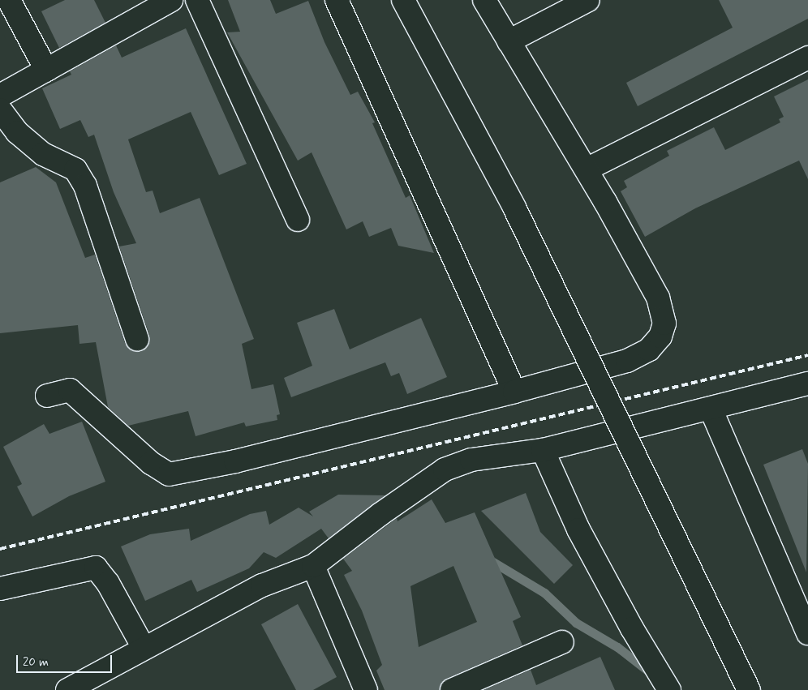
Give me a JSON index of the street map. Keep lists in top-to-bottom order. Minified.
{"scale_bar":"20 m"}
